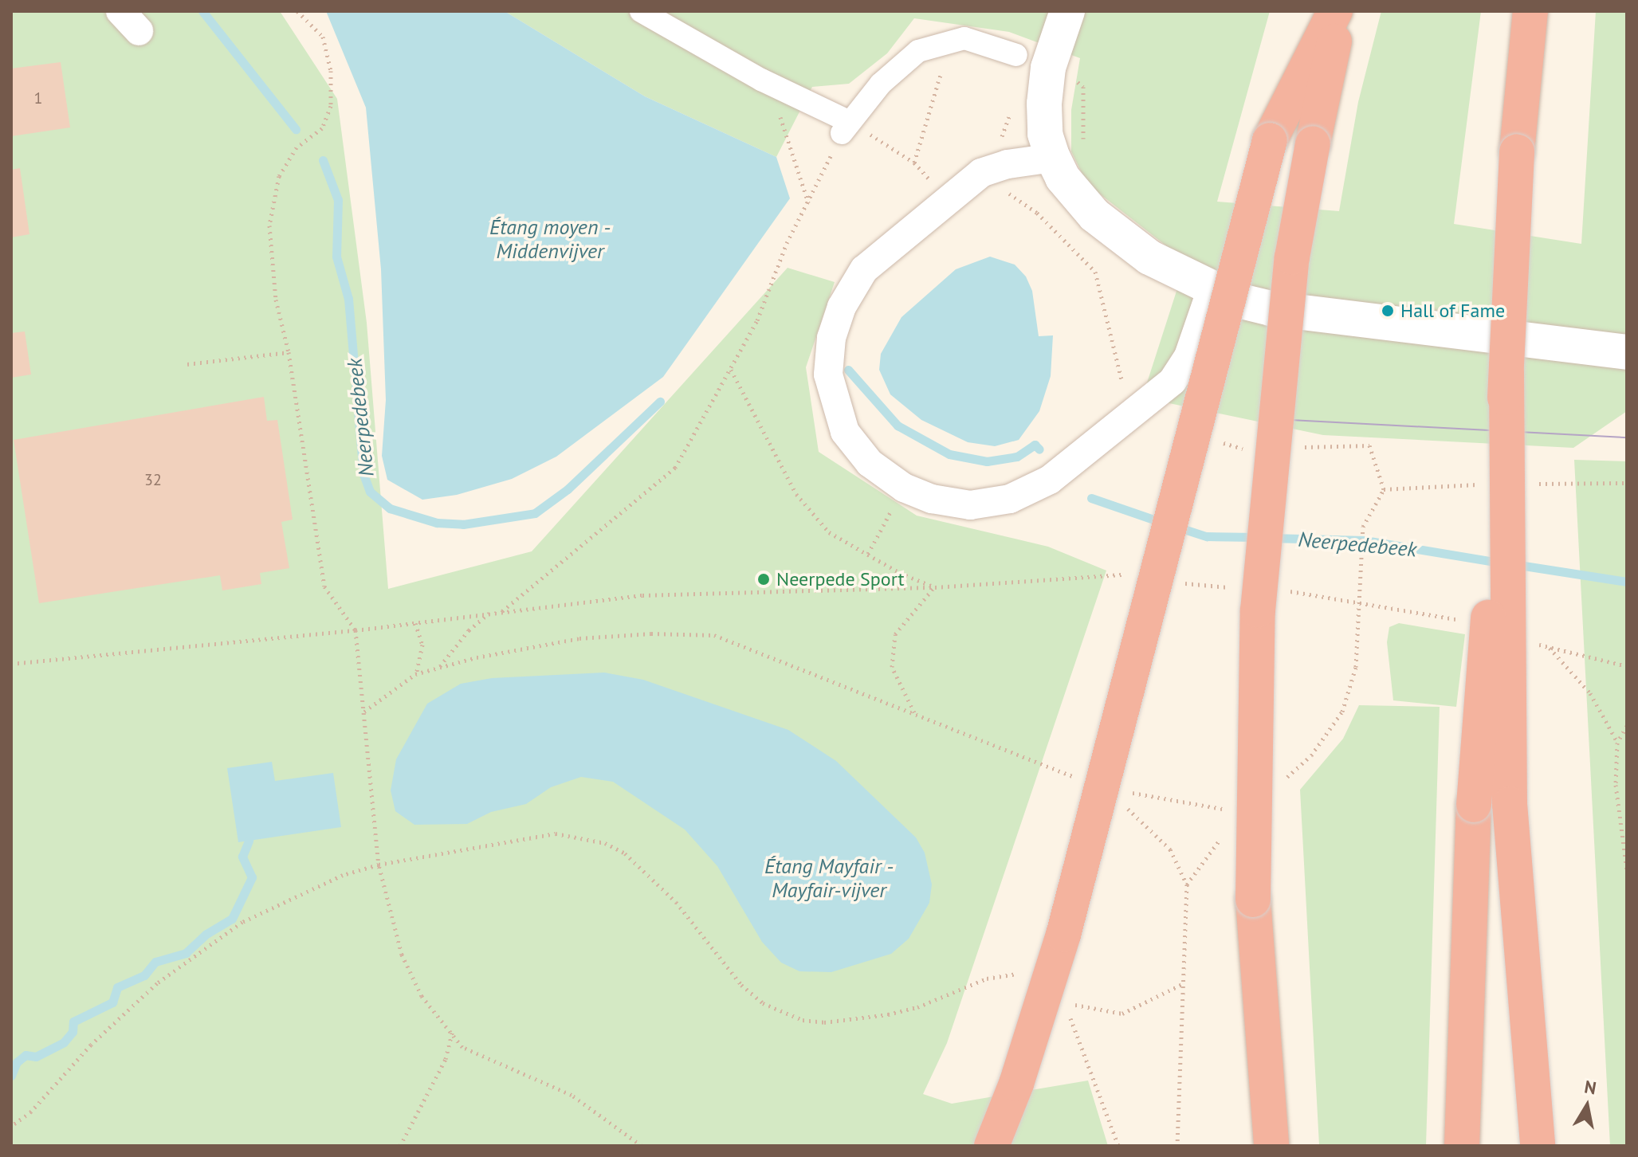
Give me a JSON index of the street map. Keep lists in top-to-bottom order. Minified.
{"water":["Étang moyen - Middenvijver","Neerpedebeek","Étang Mayfair - Mayfair-vijver"],"places":["Hall of Fame","Neerpede Sport"],"house_numbers":["1","32"],"north":"top"}
